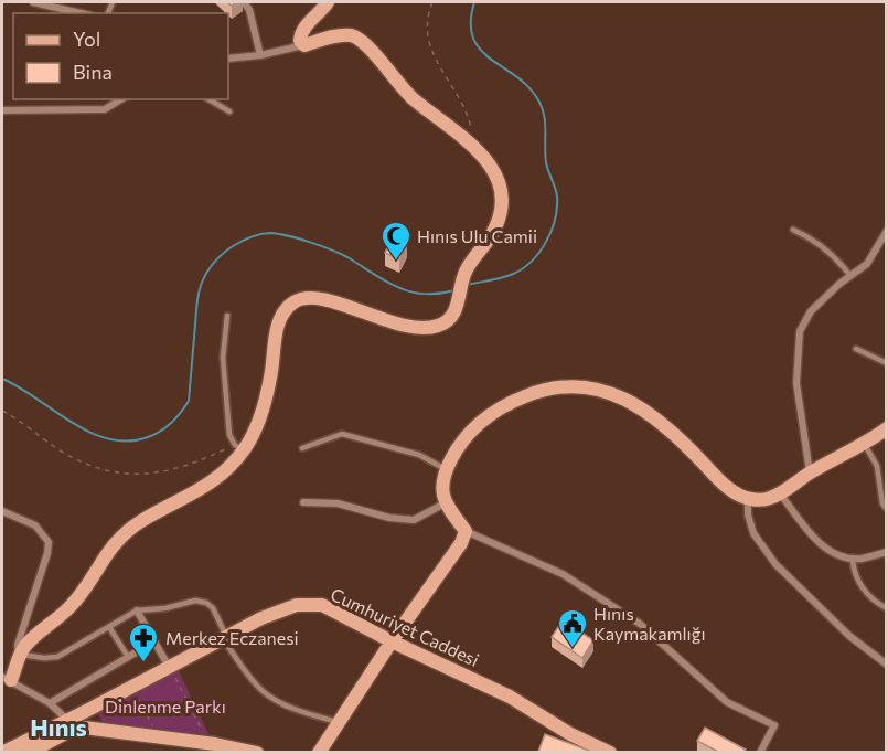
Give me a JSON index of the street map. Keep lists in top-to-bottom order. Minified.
{"streets":{"street":["Cumhuriyet Caddesi"]},"districts":["Hınıs"],"parks":["Dinlenme Parkı"],"places":{"mosque":["Hınıs Ulu Camii"],"public building":["Hınıs Kaymakamlığı"],"pharmacy":["Merkez Eczanesi"]},"legend":["Yol","Bina"]}
